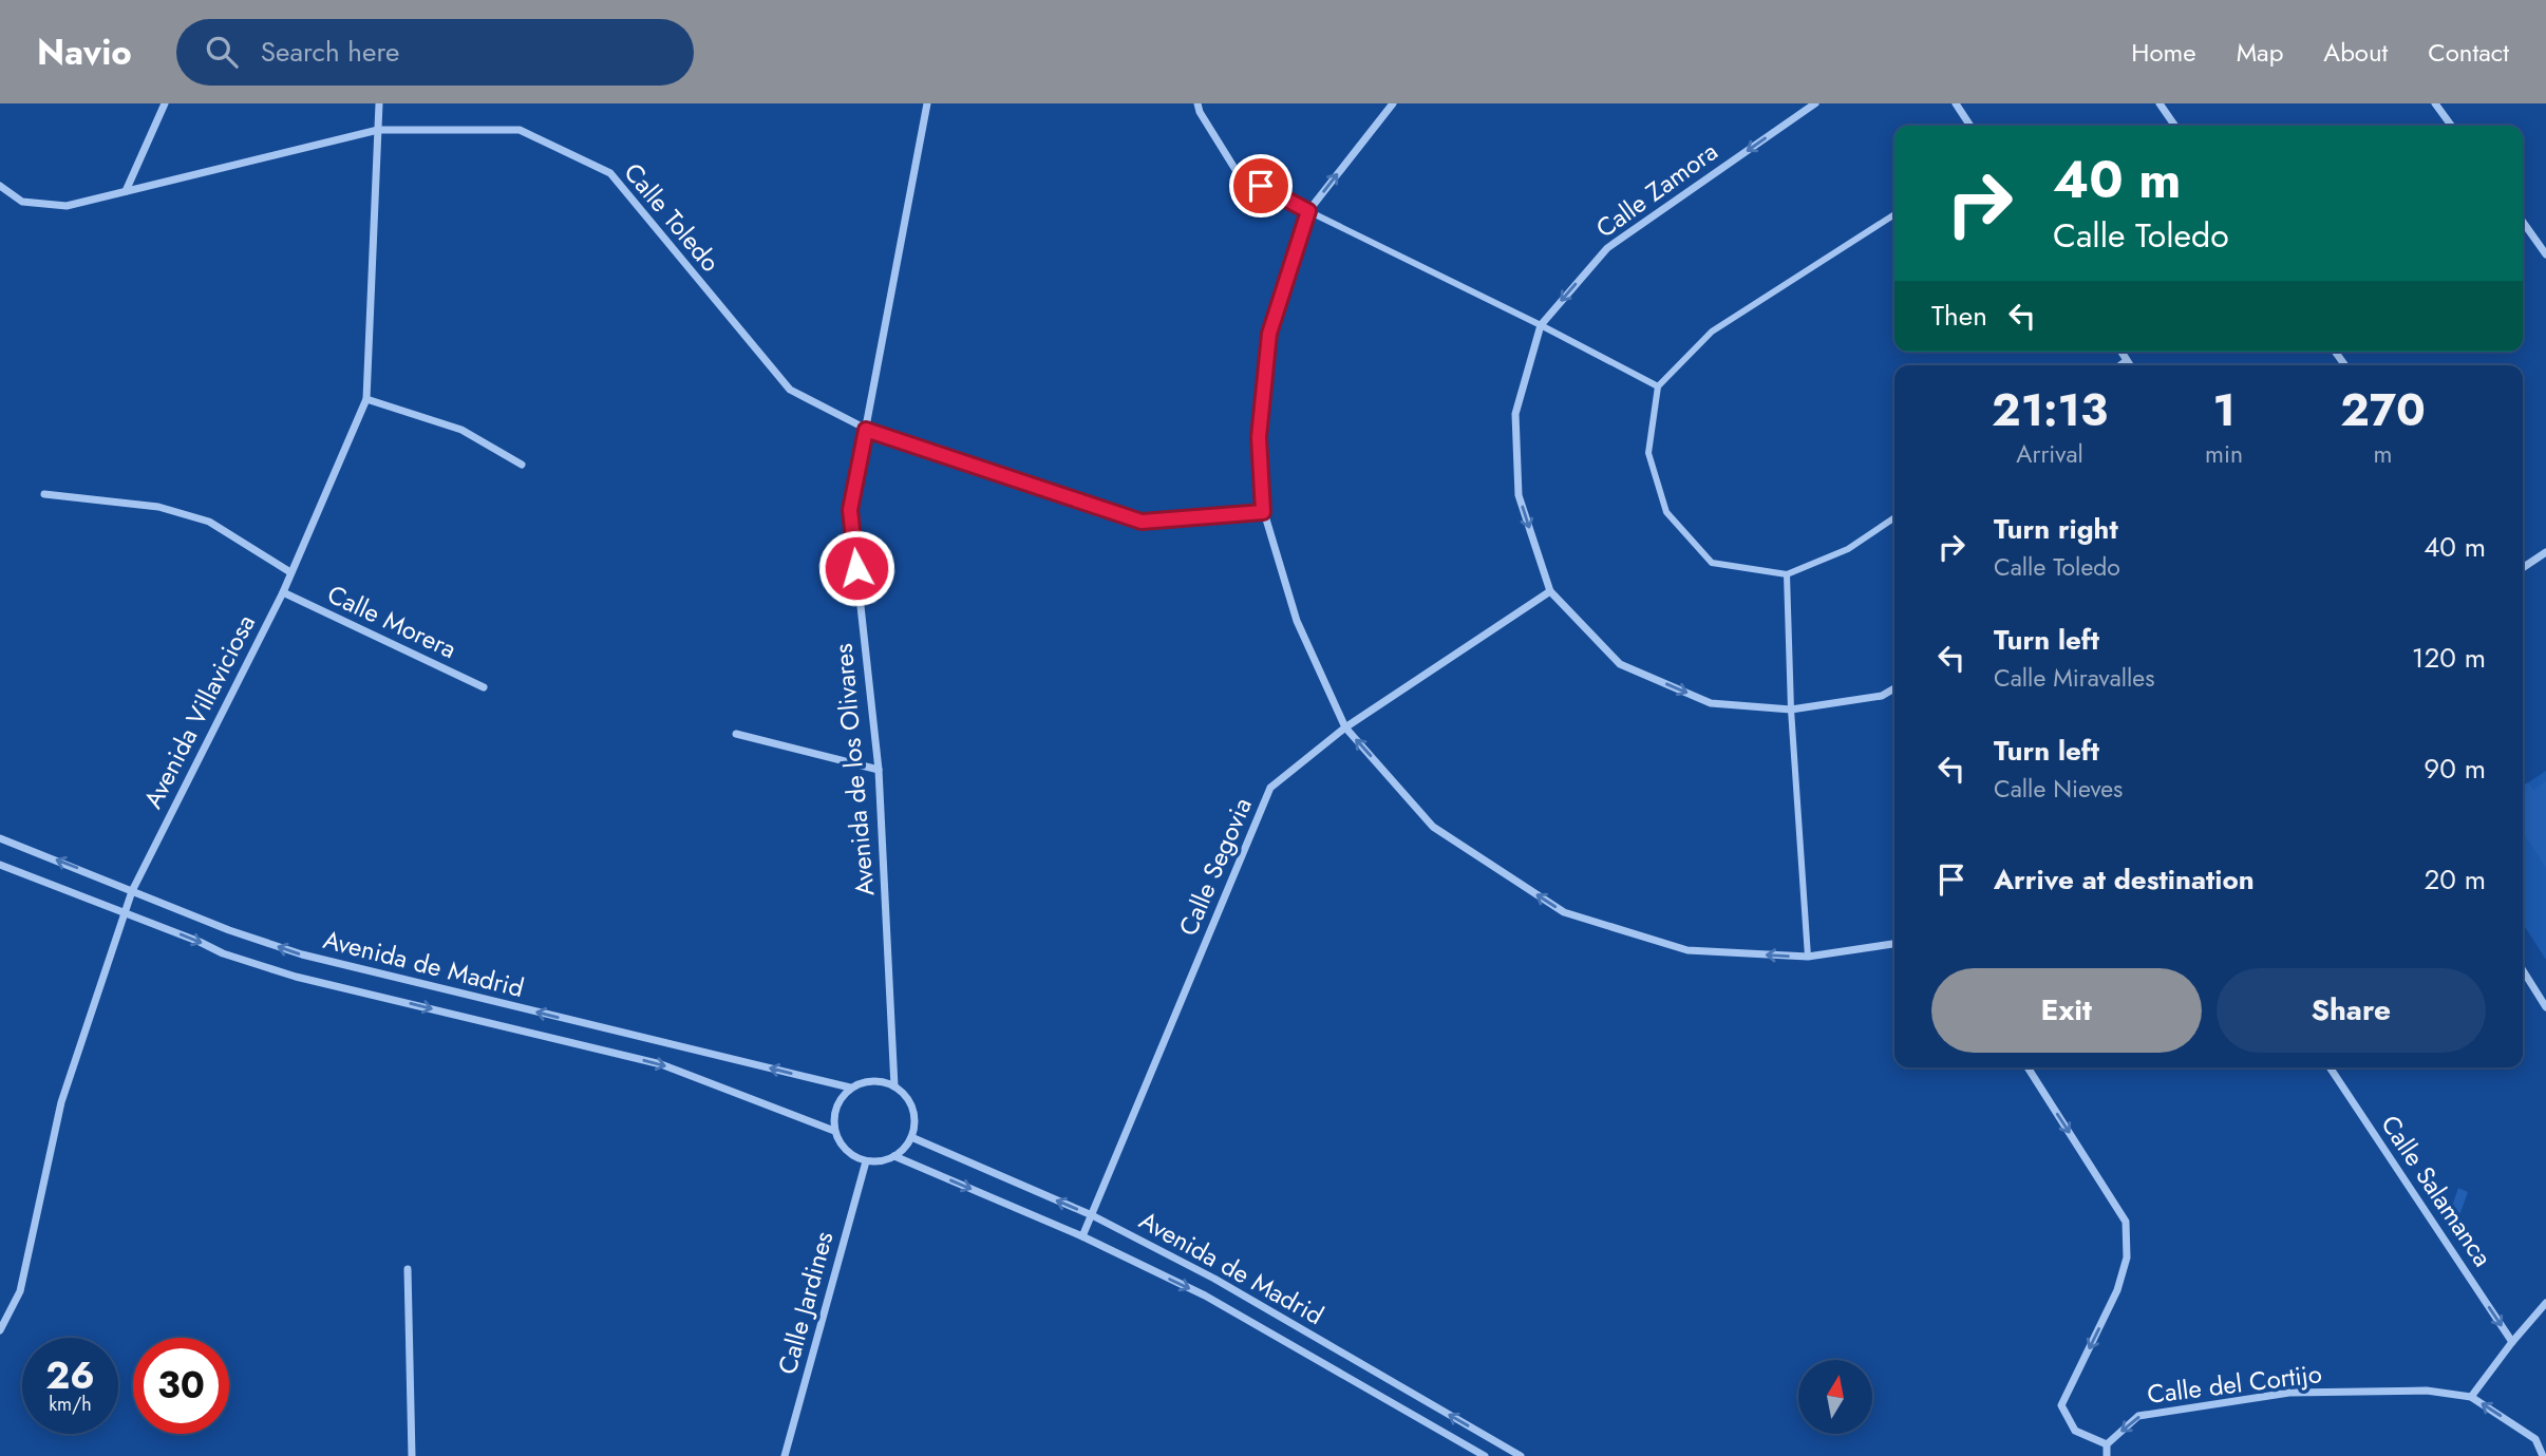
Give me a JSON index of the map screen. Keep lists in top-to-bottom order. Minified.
{"streets":{"street":["Calle Zamora","Calle Toledo","Calle Morera","Avenida Villaviciosa","Avenida de los Olivares","Calle Segovia","Avenida de Madrid","Calle Salamanca","Calle Jardines","Calle del Cortijo"]},"crossings":[["Calle Zamora","Calle Segovia"],["Calle Toledo","Avenida Villaviciosa"],["Calle Toledo","Avenida de los Olivares"],["Calle Morera","Avenida Villaviciosa"],["Avenida Villaviciosa","Avenida de Madrid"],["Avenida de los Olivares","Avenida de Madrid"],["Avenida de los Olivares","Calle Jardines"],["Calle Segovia","Avenida de Madrid"],["Avenida de Madrid","Calle Jardines"]],"one_way":["Calle Salamanca","Calle del Cortijo"],"north":"top","page":{"header":"Navio","search":"Search here","nav":["Home","Map","About","Contact"],"turn":["40 m","Calle Toledo"],"then":"Then","eta":["21:13","Arrival","1","min","270","m"],"list":[{"name":"Turn right","note":"Calle Toledo","value":"40 m"},{"name":"Turn left","note":"Calle Miravalles","value":"120 m"},{"name":"Turn left","note":"Calle Nieves","value":"90 m"},{"name":"Arrive at destination","value":"20 m"}],"buttons":["Exit","Share"],"speed":"26 km/h","limit":"30"}}
